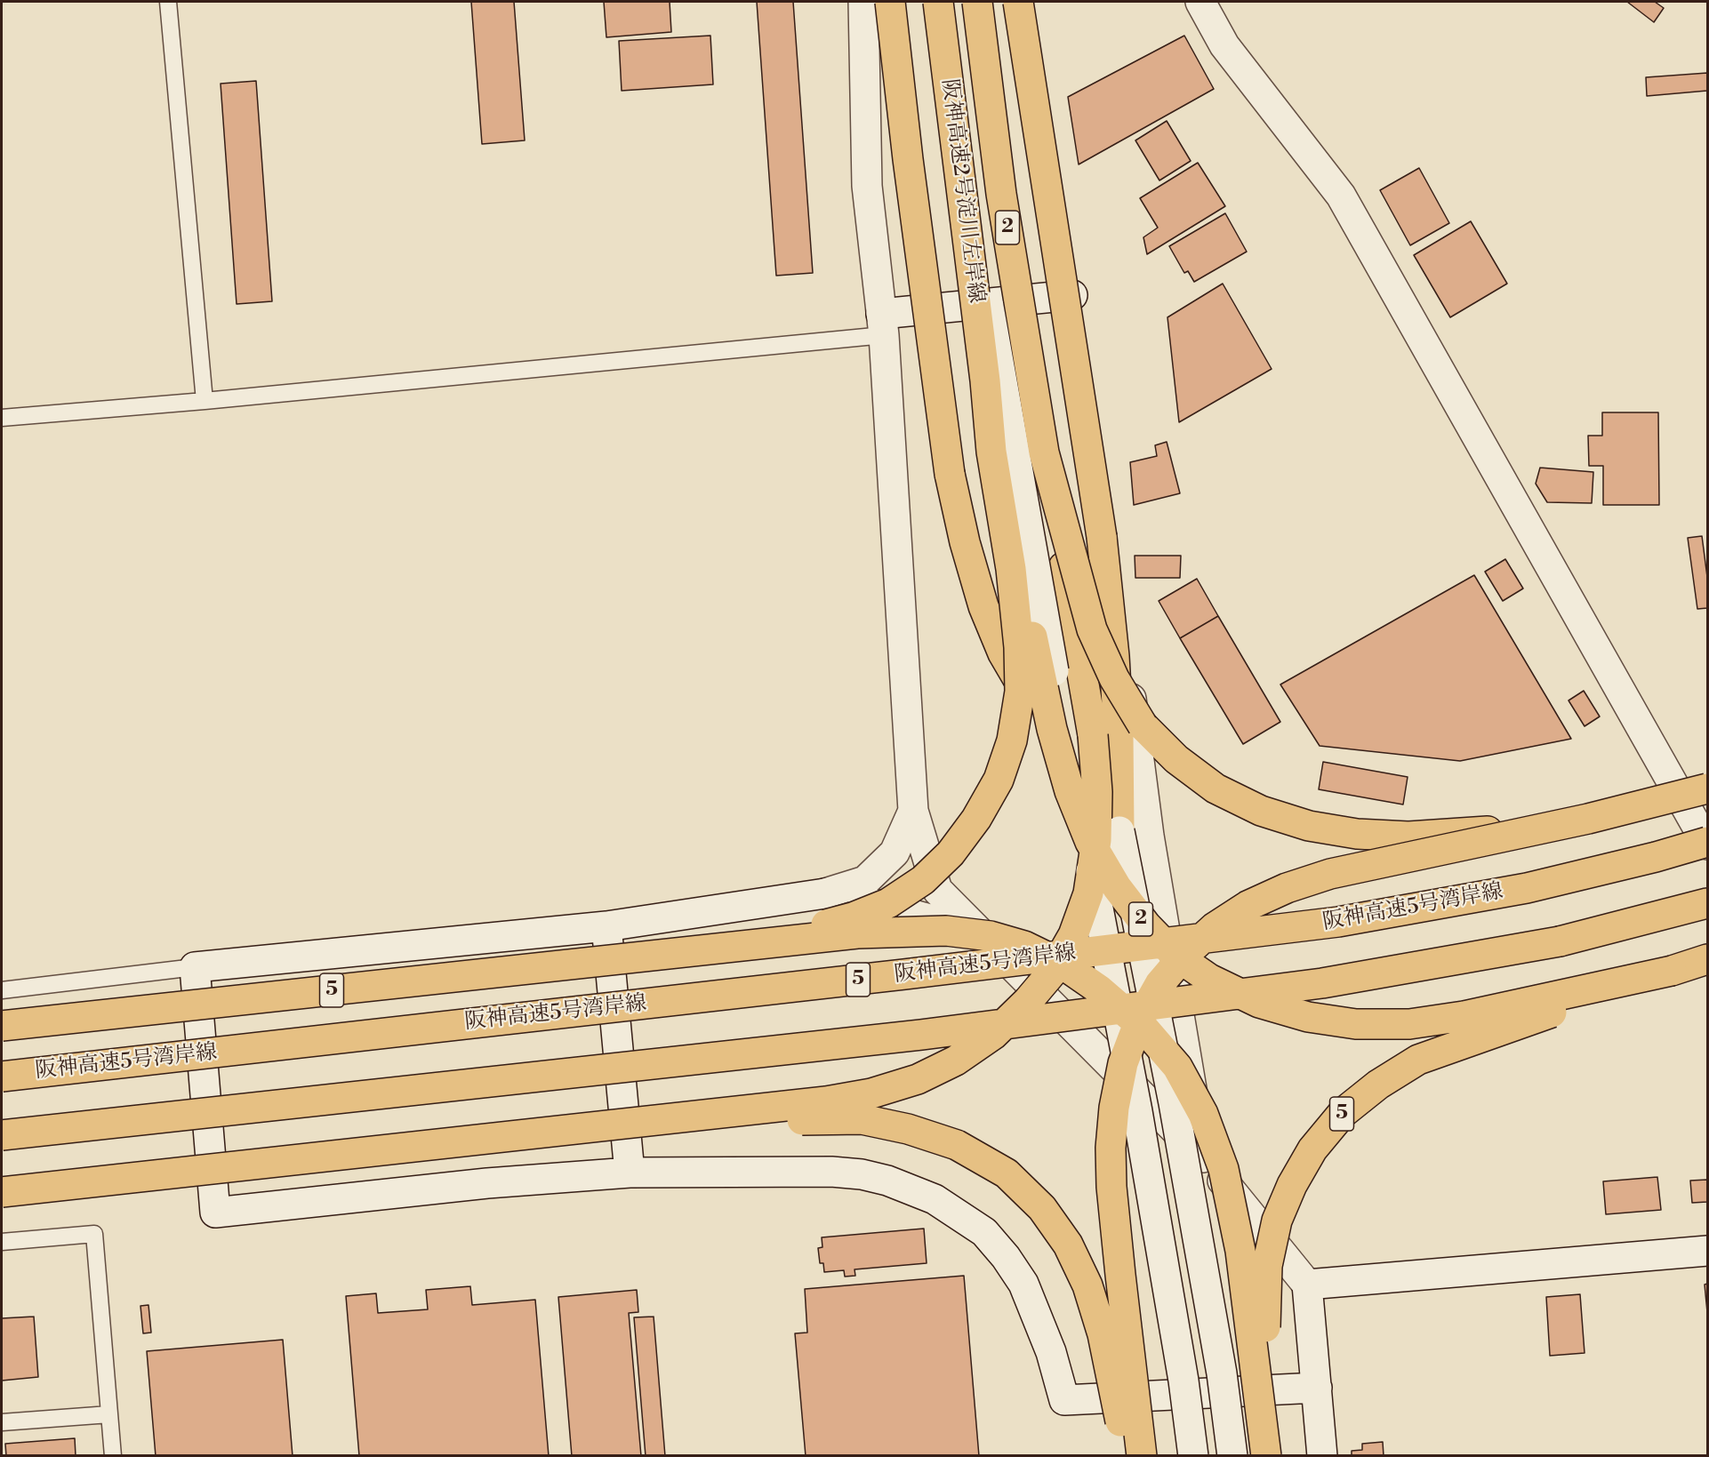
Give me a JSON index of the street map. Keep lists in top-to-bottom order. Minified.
{"streets":{"highway":["阪神高速2号淀川左岸線","2","阪神高速5号湾岸線","5"]},"crossings":[["阪神高速2号淀川左岸線","2"],["2","5"]]}
